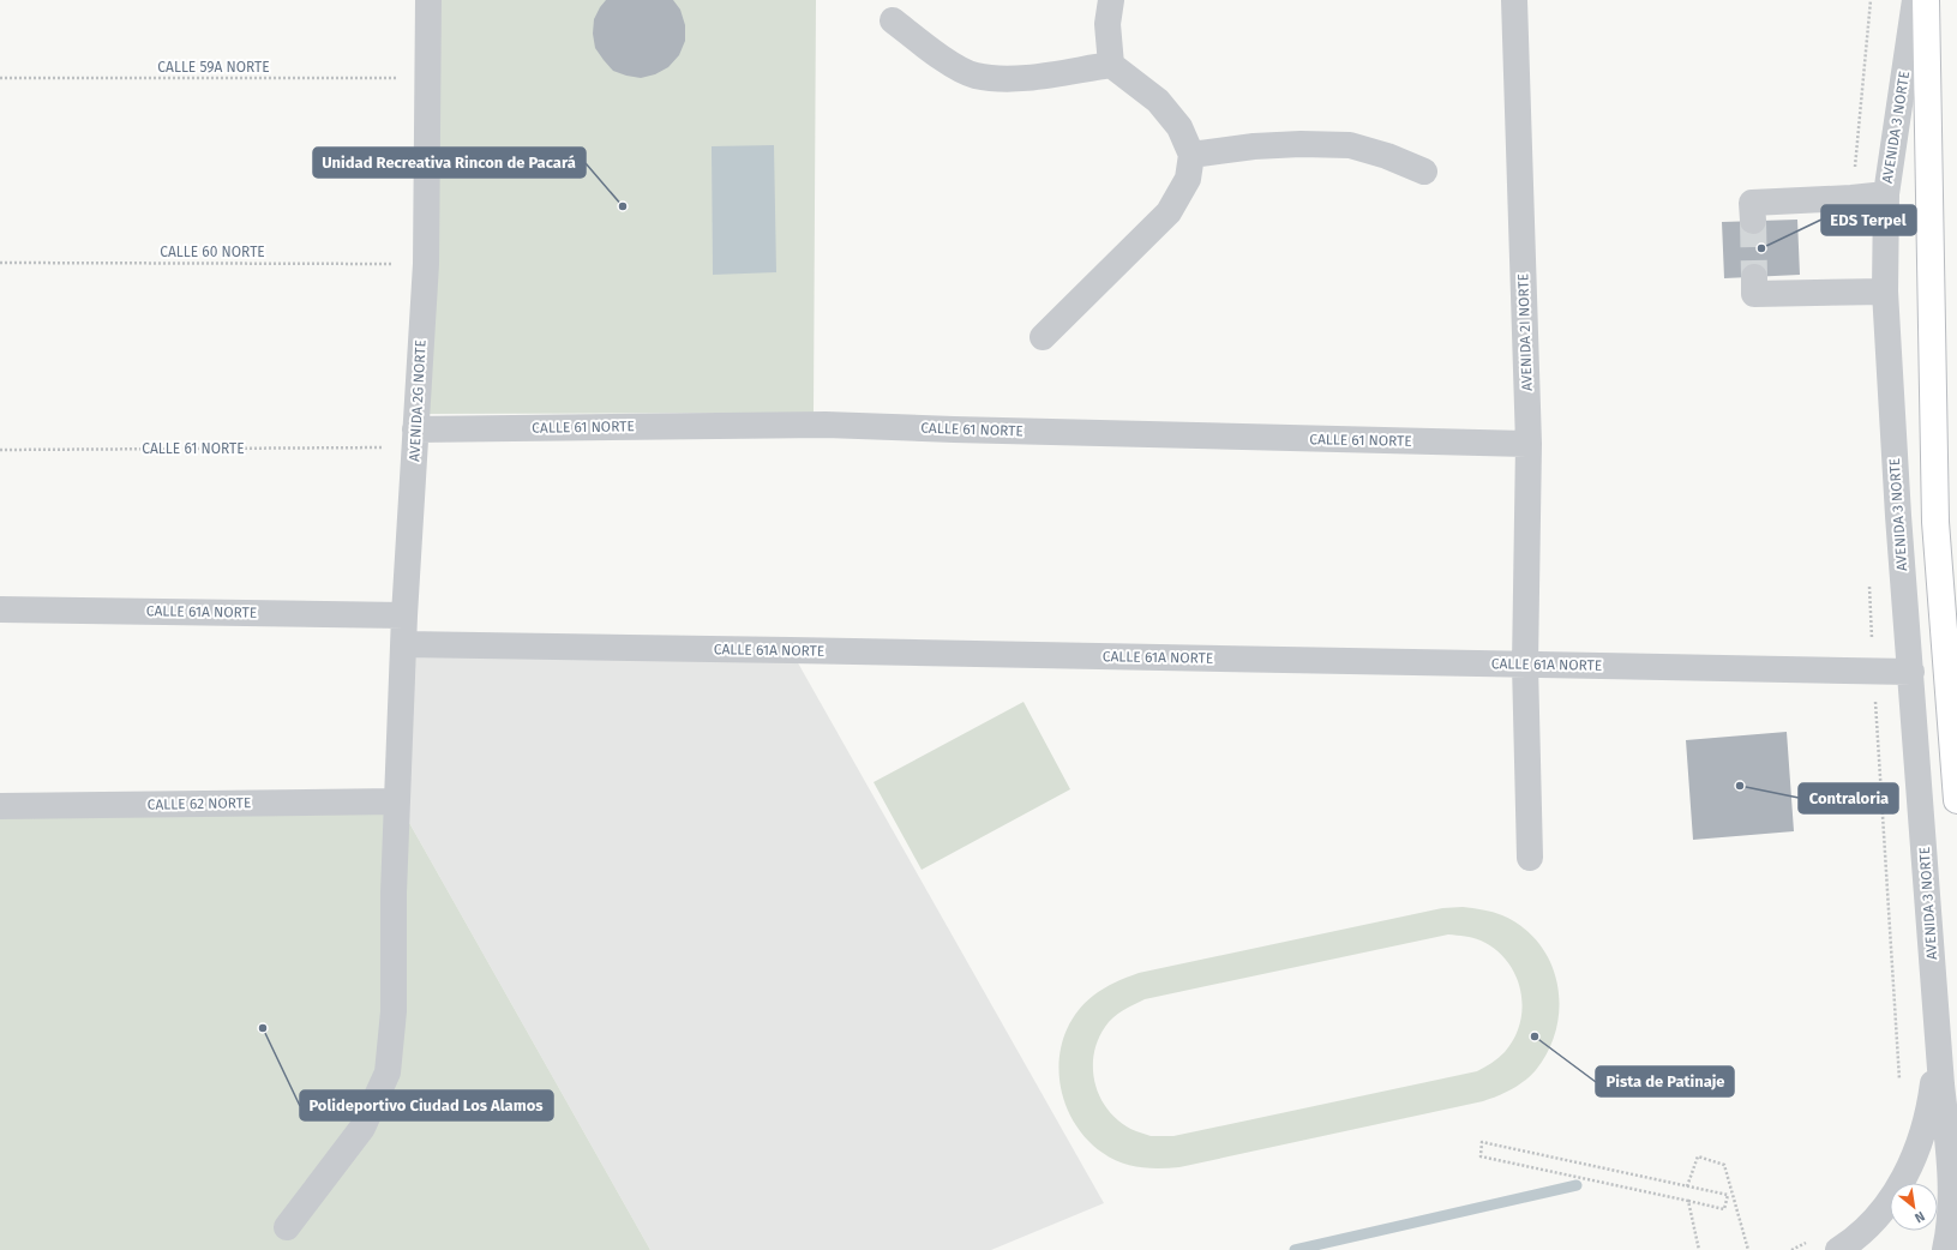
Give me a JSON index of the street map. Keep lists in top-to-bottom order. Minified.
{"streets":{"main road":["AVENIDA 3 NORTE"],"street":["AVENIDA 2I NORTE","AVENIDA 2G NORTE","CALLE 61 NORTE","CALLE 61A NORTE","CALLE 62 NORTE"],"path":["CALLE 59A NORTE","CALLE 60 NORTE"]},"crossings":[["CALLE 59A NORTE","AVENIDA 2G NORTE"],["AVENIDA 3 NORTE","CALLE 61A NORTE"],["CALLE 60 NORTE","AVENIDA 2G NORTE"],["AVENIDA 2I NORTE","CALLE 61 NORTE"],["AVENIDA 2I NORTE","CALLE 61A NORTE"],["AVENIDA 2G NORTE","CALLE 61 NORTE"],["AVENIDA 2G NORTE","CALLE 61A NORTE"],["AVENIDA 2G NORTE","CALLE 62 NORTE"]],"places":["Unidad Recreativa Rincon de Pacará","EDS Terpel","Contraloria","Polideportivo Ciudad Los Alamos","Pista de Patinaje"],"north":"bottom right"}
